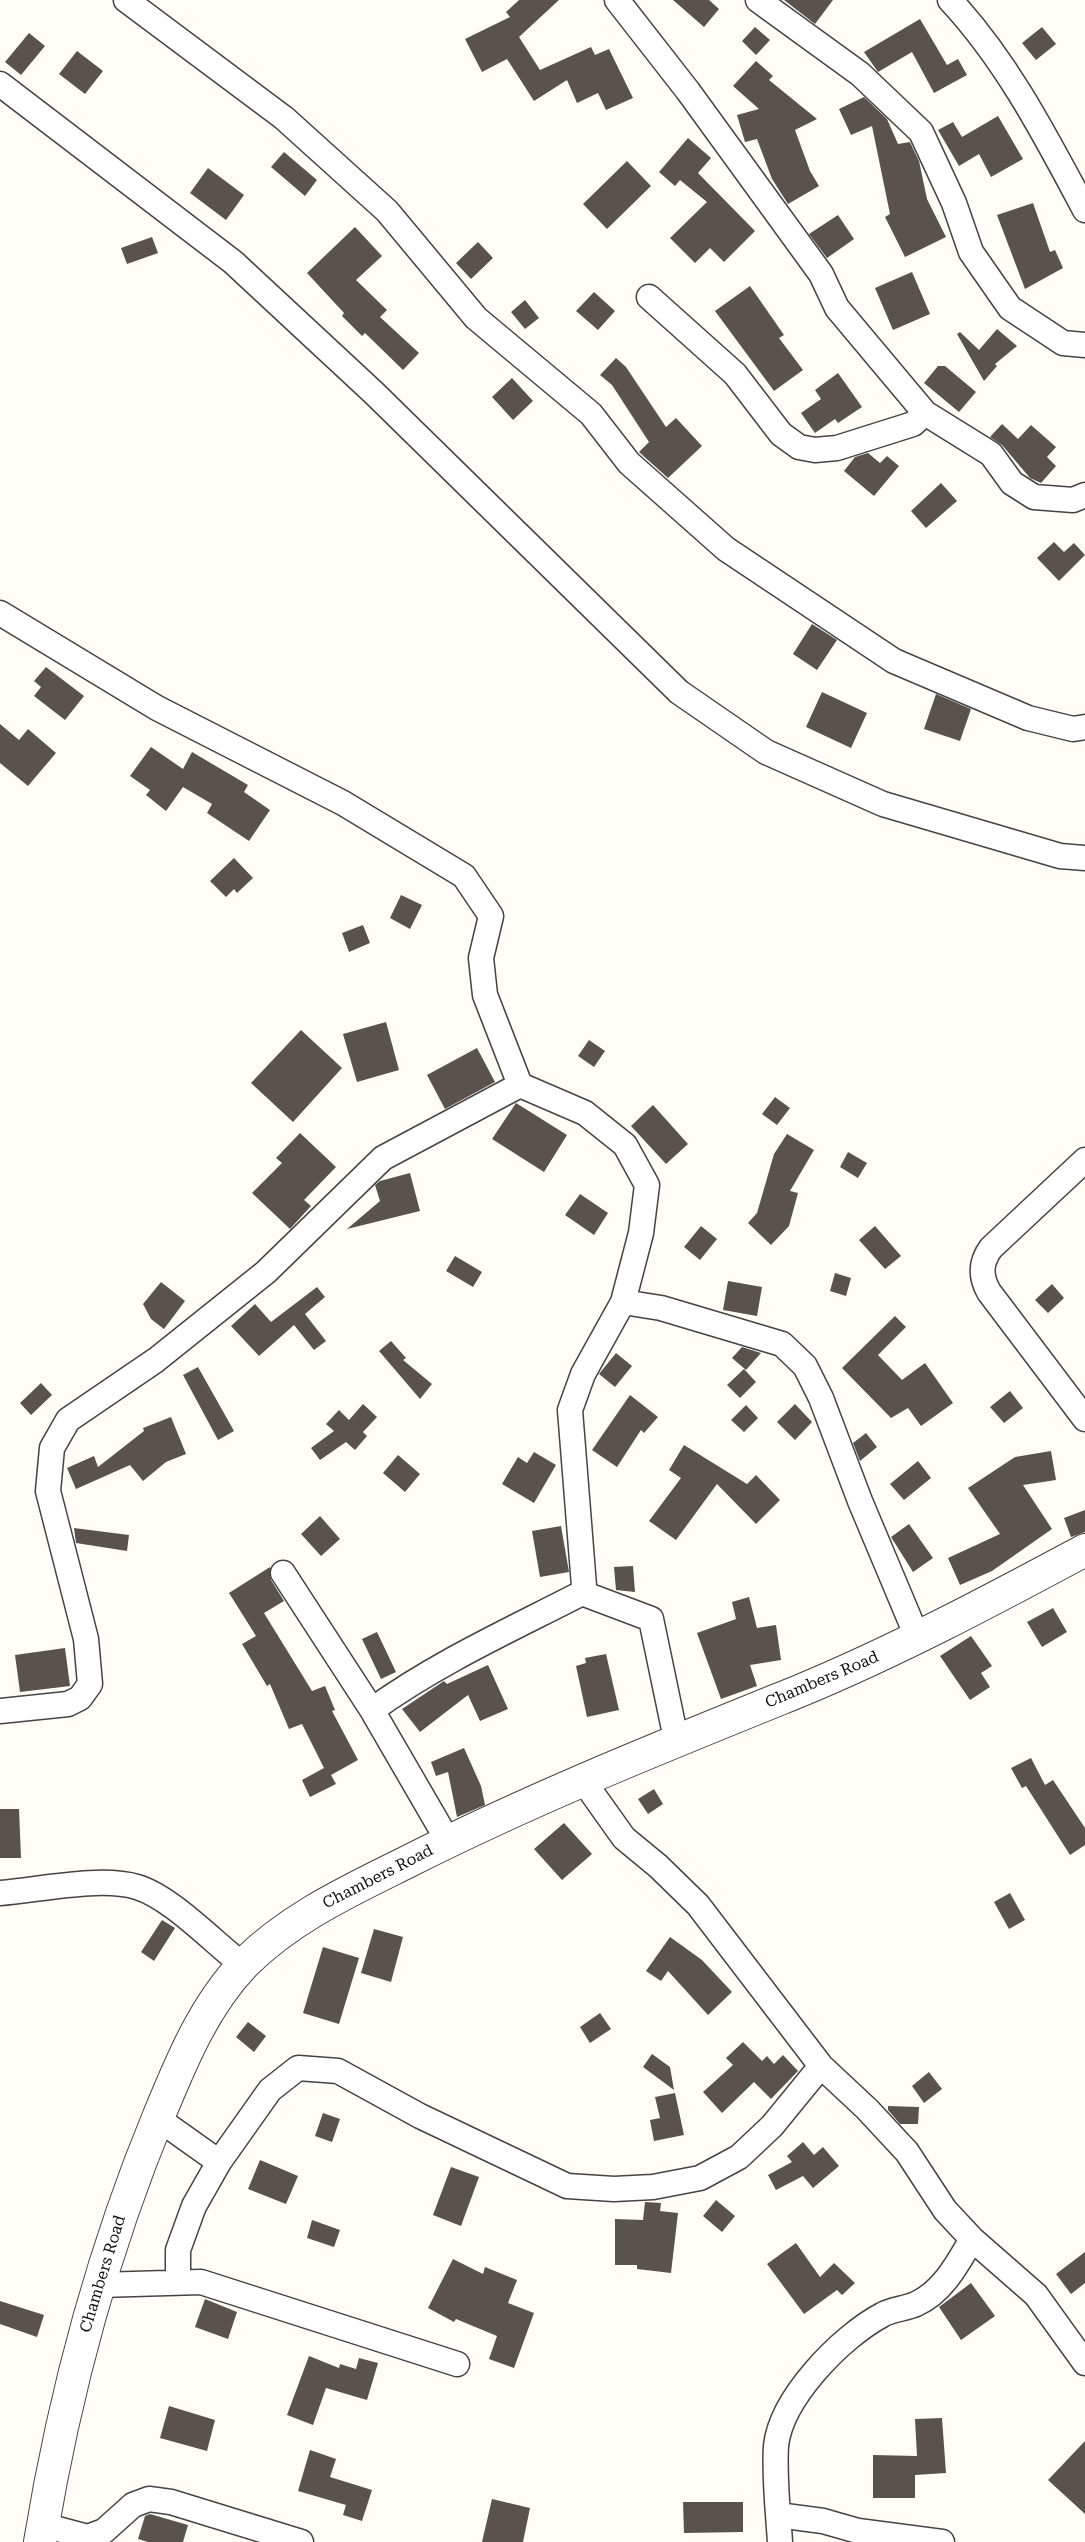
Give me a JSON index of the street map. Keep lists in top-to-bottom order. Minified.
{"streets":{"street":["Chambers Road"]}}
